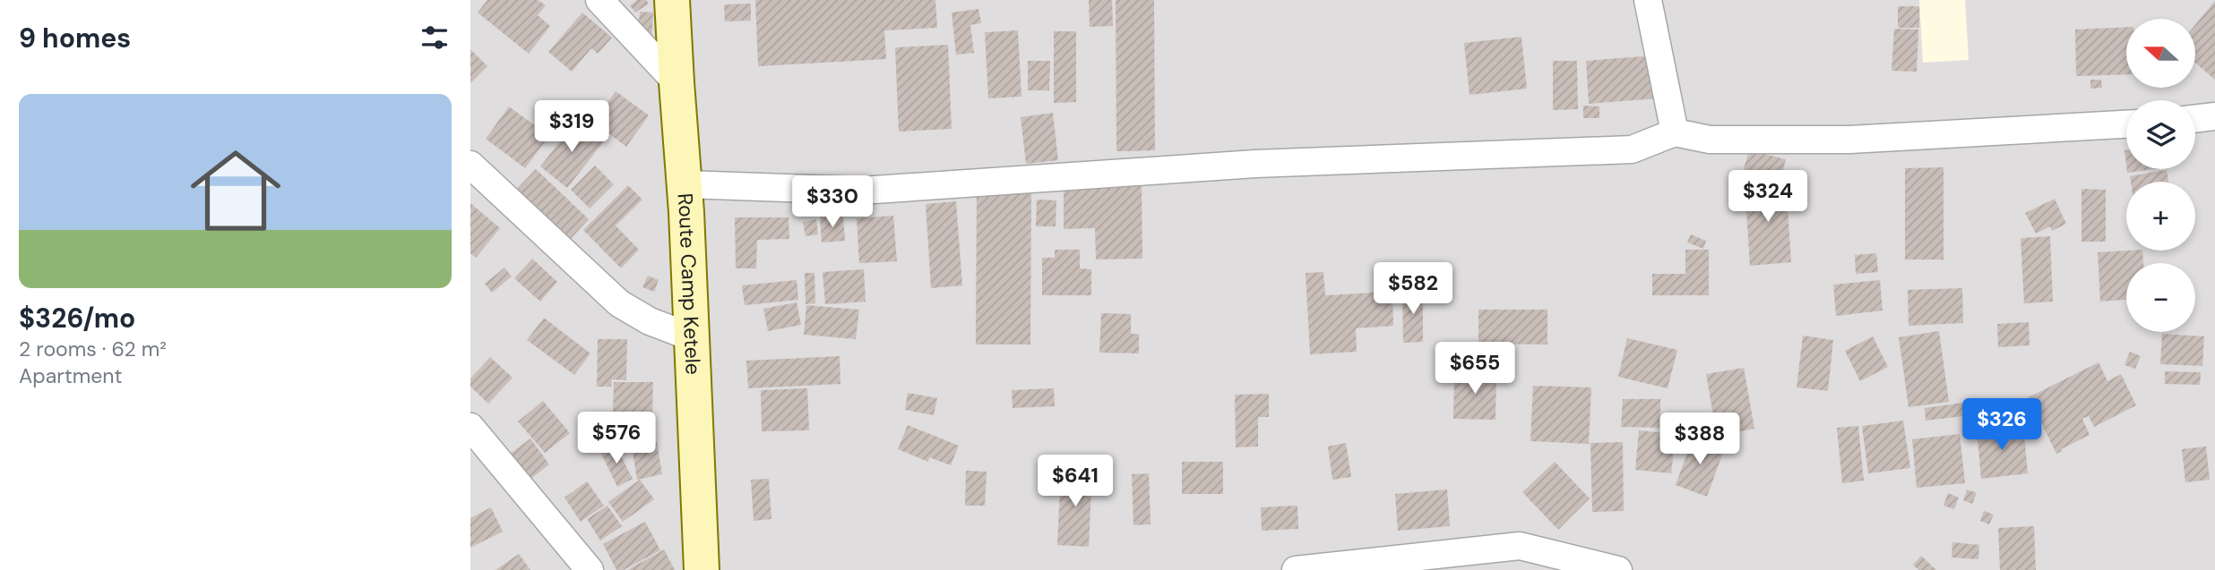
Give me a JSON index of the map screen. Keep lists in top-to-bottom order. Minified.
{"streets":{"street":["Route Camp Ketele"]},"north":"left","page":{"heading":"9 homes","map_buttons":["+","−"],"list":[{"name":"$326/mo","note":"2 rooms · 62 m² · Apartment"}],"price":["$319","$324","$330","$582","$655","$326","$576","$388","$641"]}}
